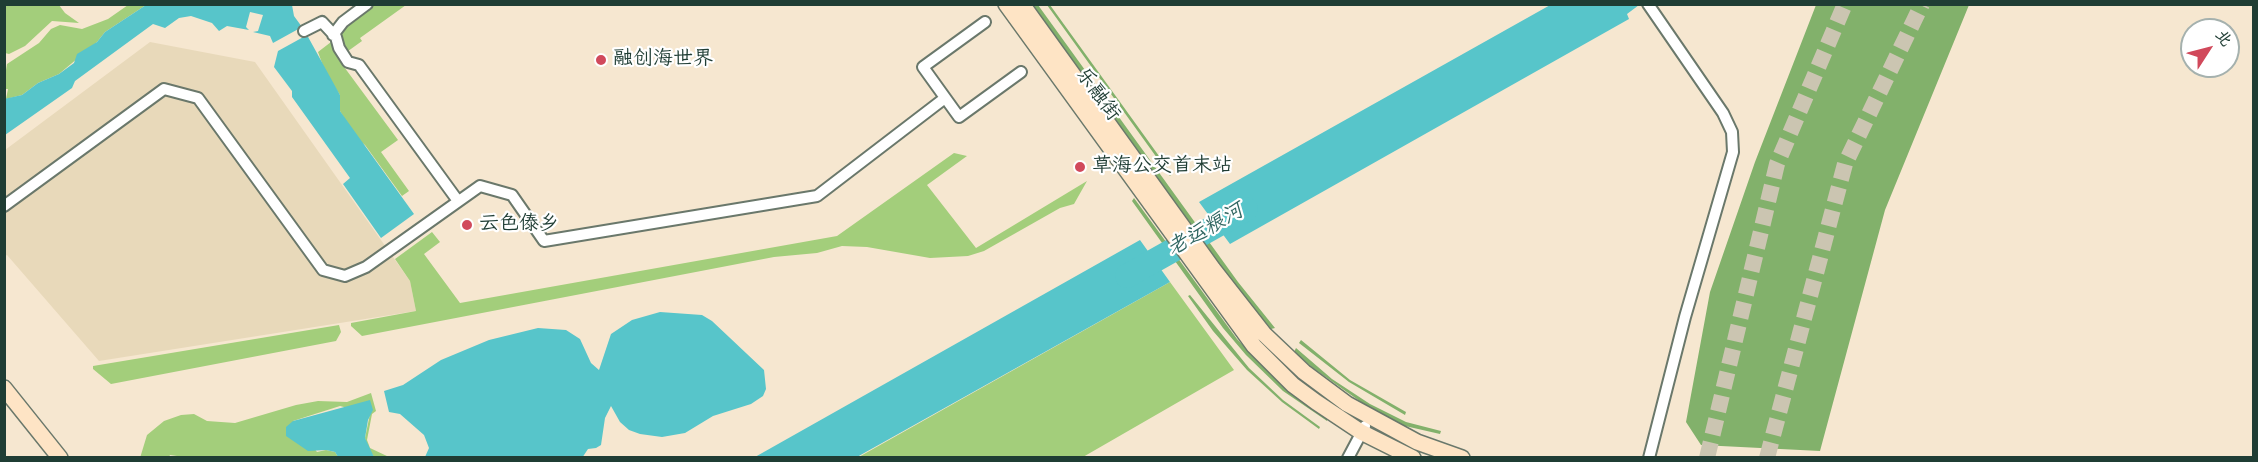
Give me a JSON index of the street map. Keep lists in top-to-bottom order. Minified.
{"streets":{"street":["乐融街"]},"water":["老运粮河"],"places":["融创海世界","草海公交首末站","云色傣乡"],"north":"top right"}
